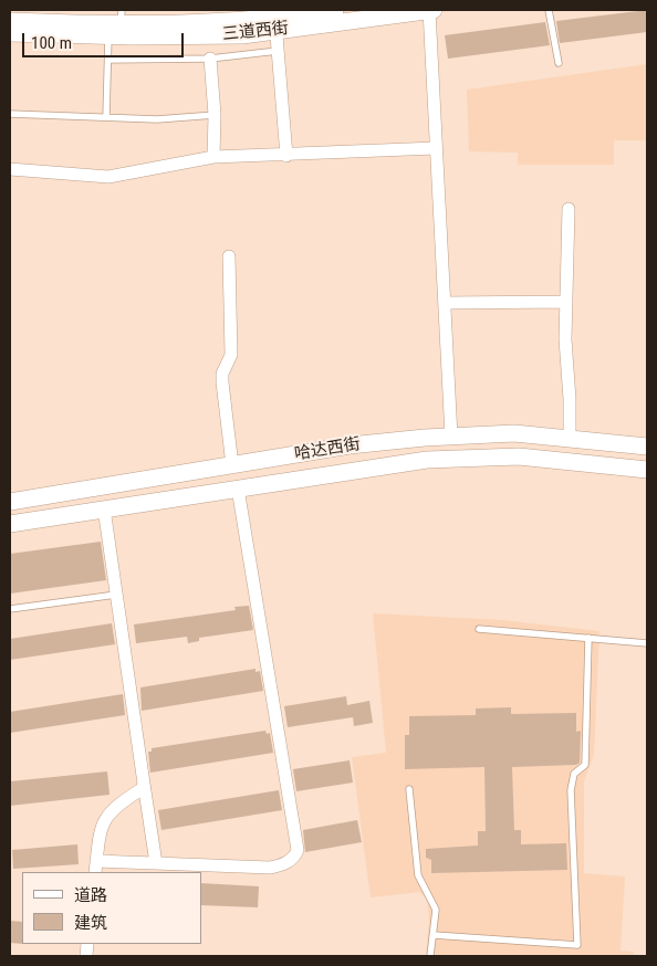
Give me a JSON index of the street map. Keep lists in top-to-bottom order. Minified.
{"streets":{"main road":["三道西街","哈达西街"]},"legend":["道路","建筑"],"scale_bar":"100 m"}
